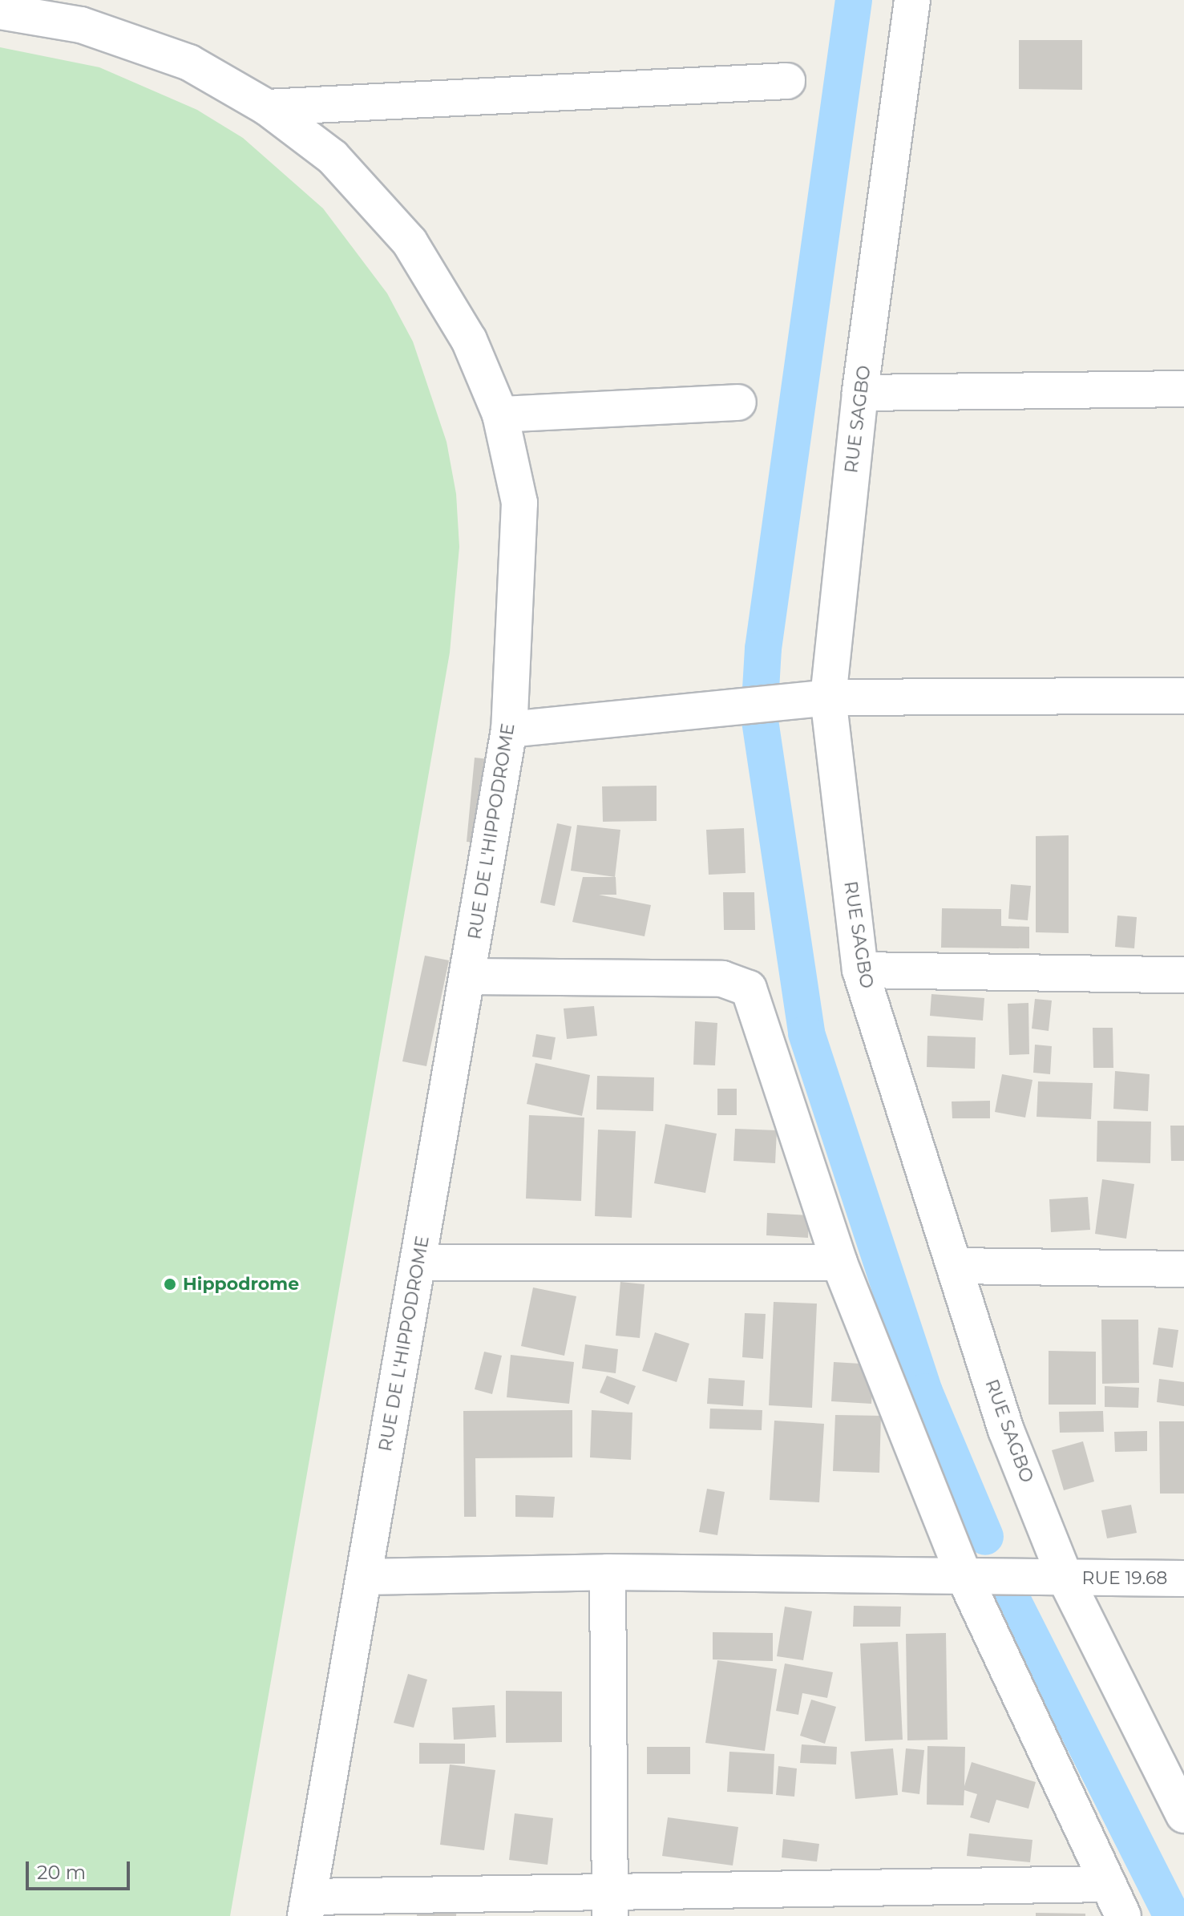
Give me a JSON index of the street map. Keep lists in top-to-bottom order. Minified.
{"streets":{"street":["RUE SAGBO","RUE DE L'HIPPODROME","RUE 19.68"]},"crossings":[["RUE SAGBO","RUE 19.68"],["RUE DE L'HIPPODROME","RUE 19.68"]],"places":["Hippodrome"],"scale_bar":"20 m"}
